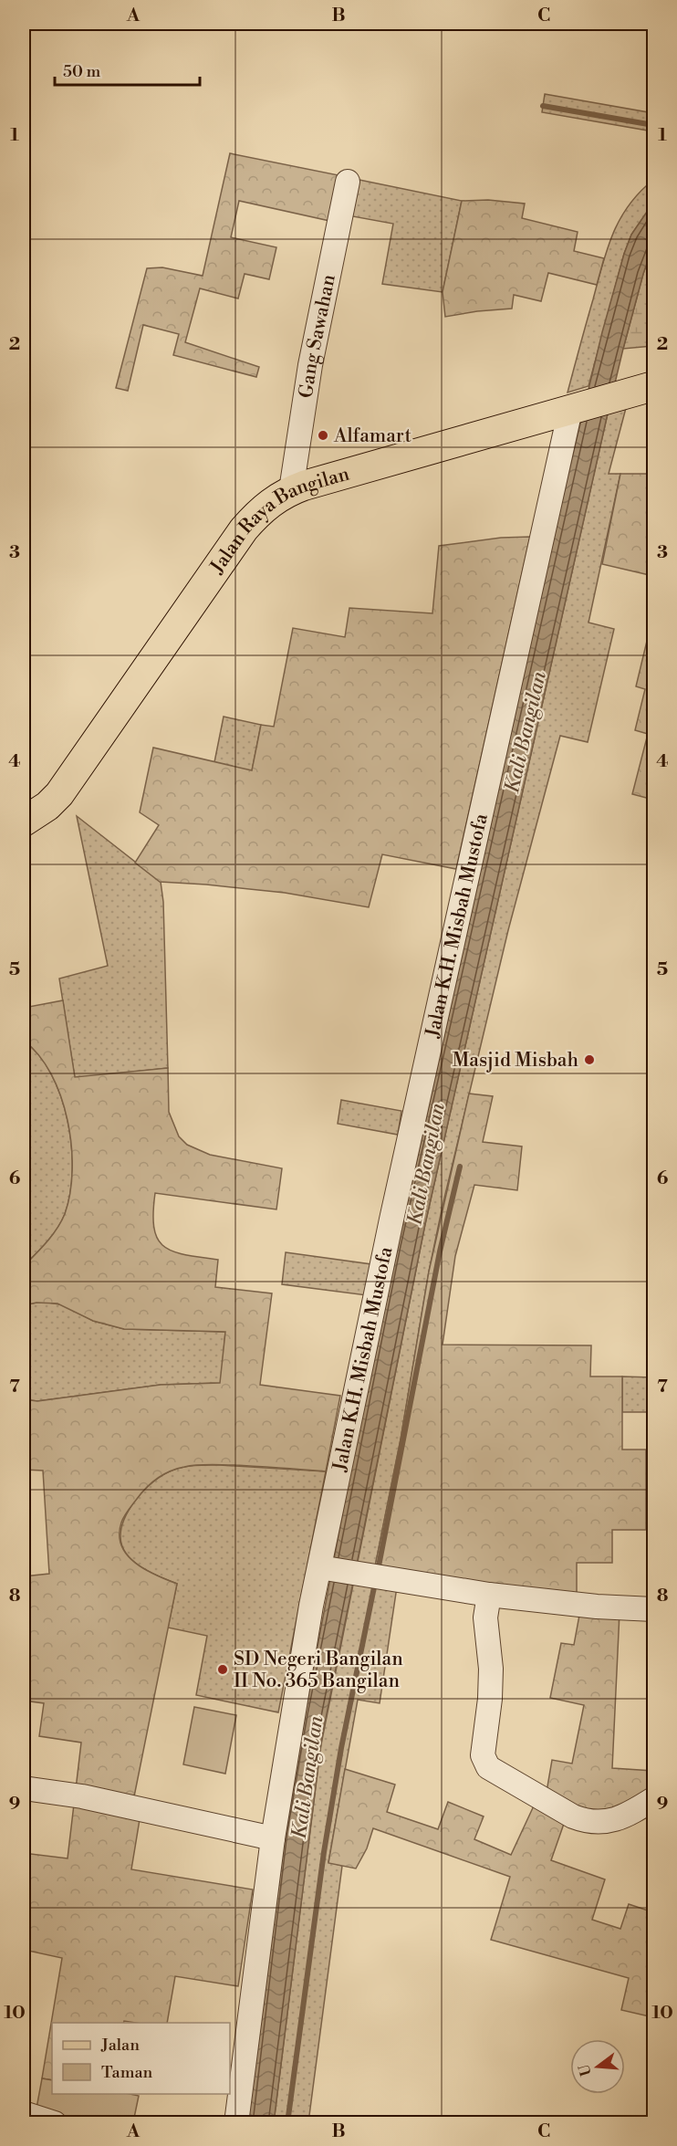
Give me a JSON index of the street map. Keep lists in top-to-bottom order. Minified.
{"streets":{"main road":["Jalan Raya Bangilan"],"street":["Gang Sawahan","Jalan K.H. Misbah Mustofa"]},"crossings":[["Gang Sawahan","Jalan Raya Bangilan"],["Jalan Raya Bangilan","Jalan K.H. Misbah Mustofa"]],"water":["Kali Bangilan"],"places":["Alfamart","Masjid Misbah","SD Negeri Bangilan II No. 365 Bangilan"],"legend":["Jalan","Taman"],"scale_bar":"50 m","north":"left","grid":{"columns":["A","B","C"],"rows":["1","2","3","4","5","6","7","8","9","10"]}}
